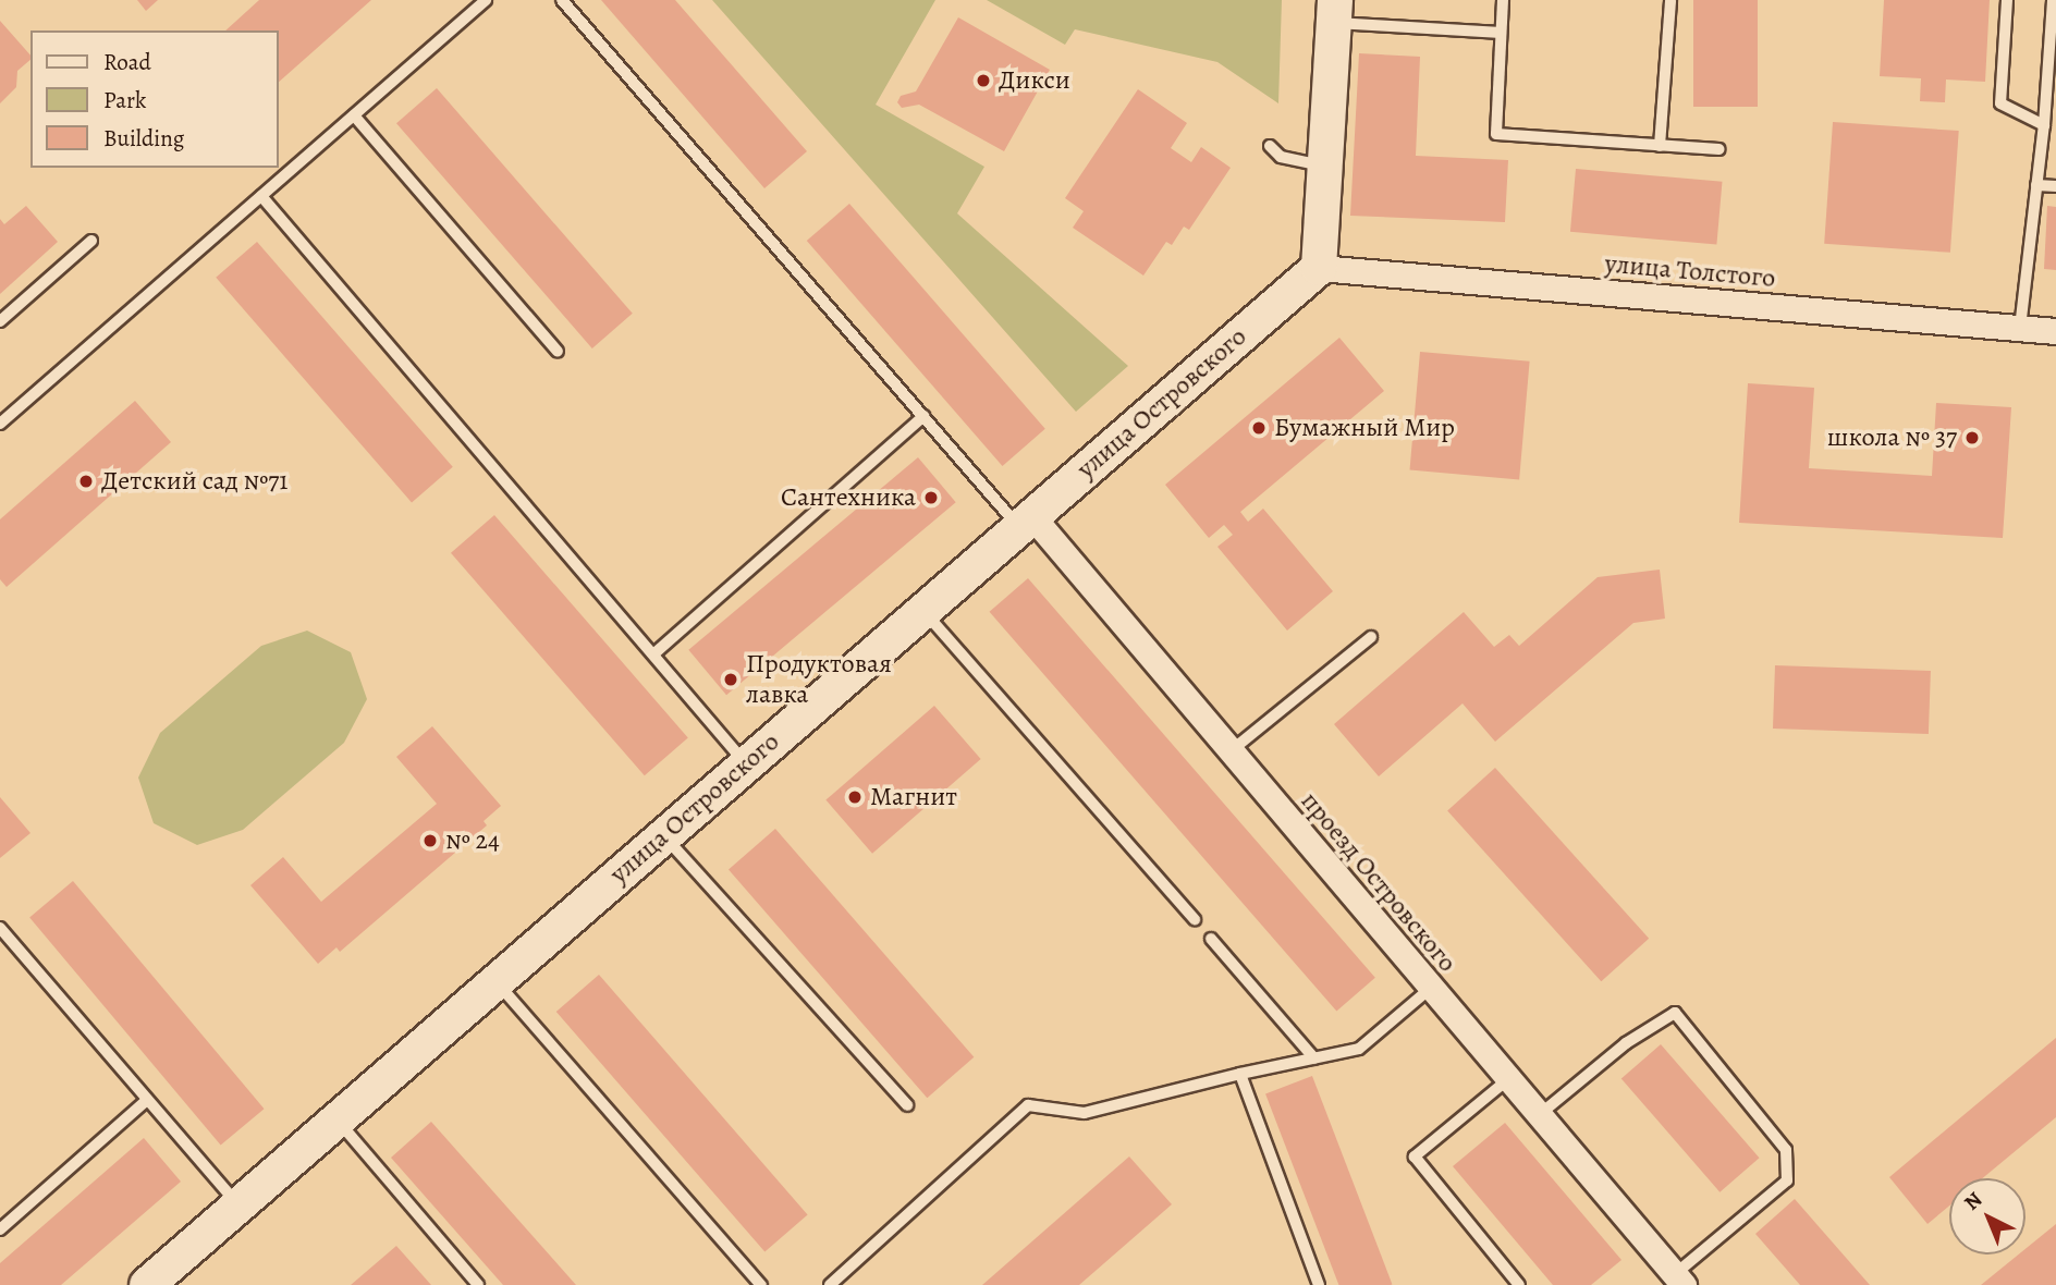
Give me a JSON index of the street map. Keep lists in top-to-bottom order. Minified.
{"streets":{"street":["улица Толстого","улица Островского","проезд Островского"]},"crossings":[["улица Толстого","улица Островского"],["улица Островского","проезд Островского"]],"places":["Дикси","Бумажный Мир","школа № 37","Детский сад №71","Сантехника","Продуктовая лавка","Магнит","№ 24"],"legend":["Road","Park","Building"],"north":"top left"}
